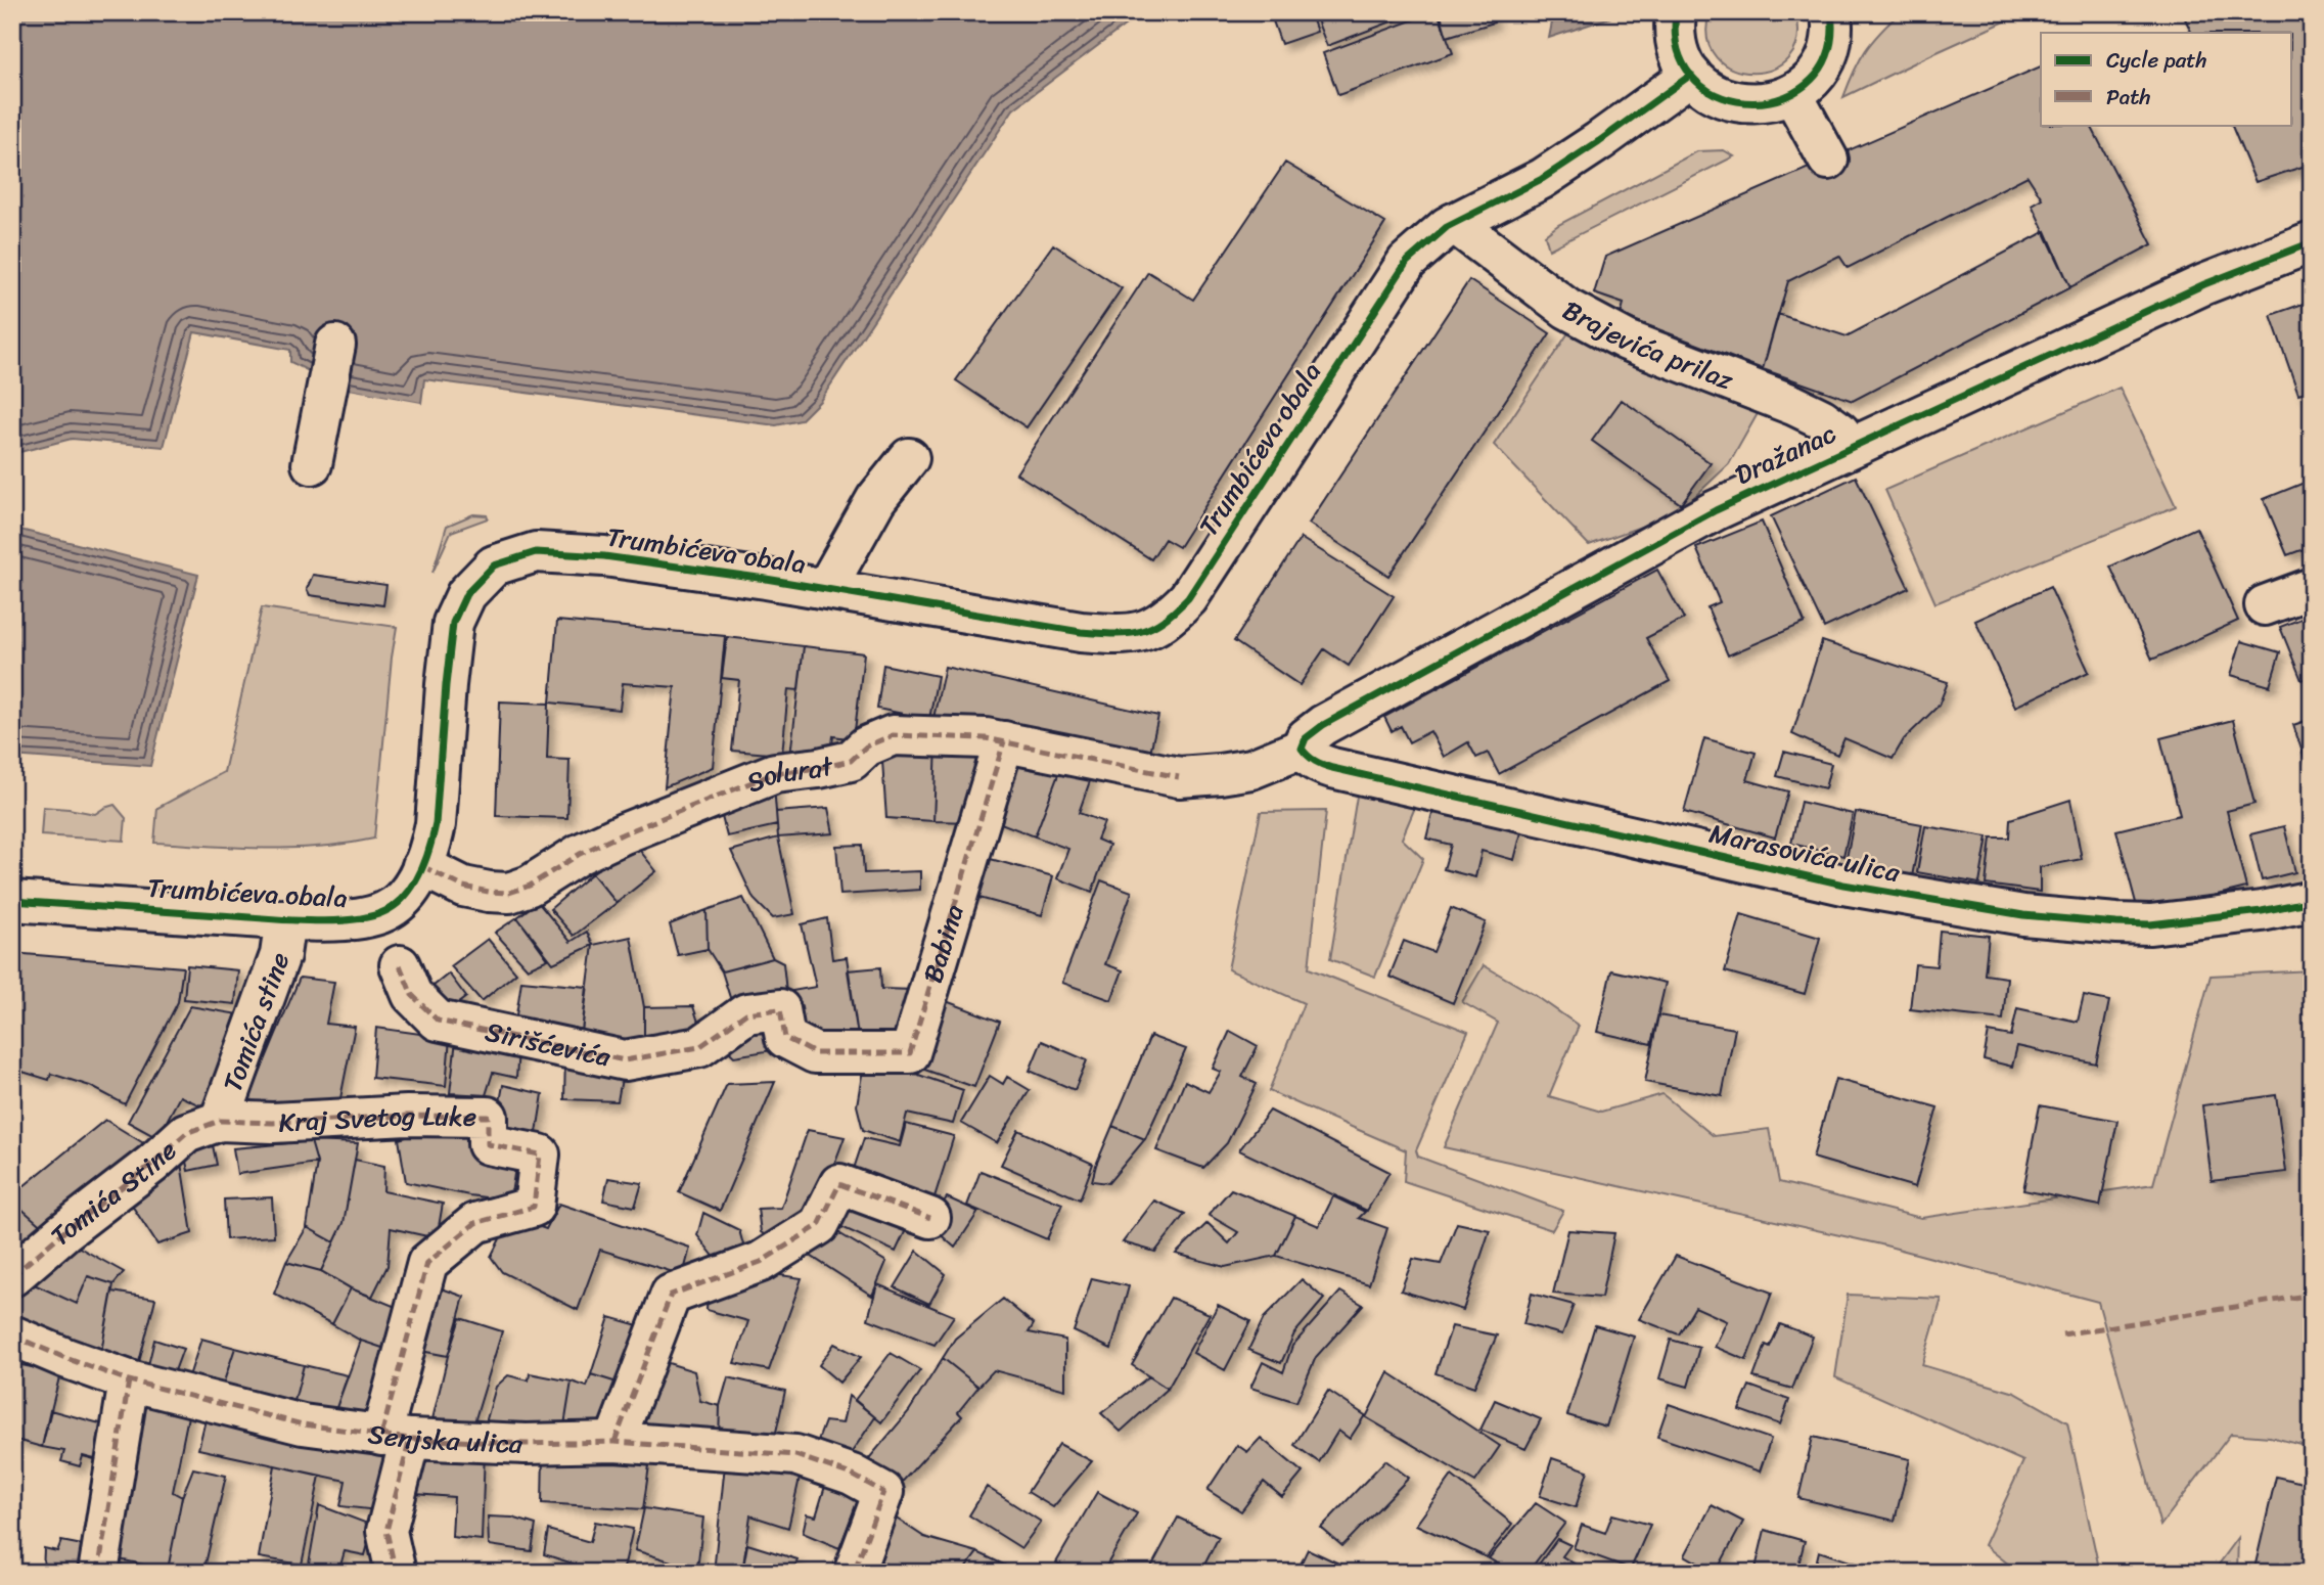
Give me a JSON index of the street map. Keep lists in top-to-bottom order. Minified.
{"streets":{"street":["Brajevića prilaz","Trumbićeva obala","Dražanac","Solurat","Marasovića ulica","Babina","Tomića stine","Sirišćevića","Kraj Svetog Luke","Tomića Stine","Senjska ulica"]},"crossings":[["Brajevića prilaz","Trumbićeva obala"],["Brajevića prilaz","Dražanac"],["Trumbićeva obala","Solurat"],["Trumbićeva obala","Tomića stine"],["Dražanac","Solurat"],["Dražanac","Marasovića ulica"],["Solurat","Marasovića ulica"],["Solurat","Babina"],["Babina","Sirišćevića"],["Tomića stine","Kraj Svetog Luke"],["Tomića stine","Tomića Stine"],["Kraj Svetog Luke","Tomića Stine"],["Kraj Svetog Luke","Senjska ulica"]],"legend":["Cycle path","Path"]}
